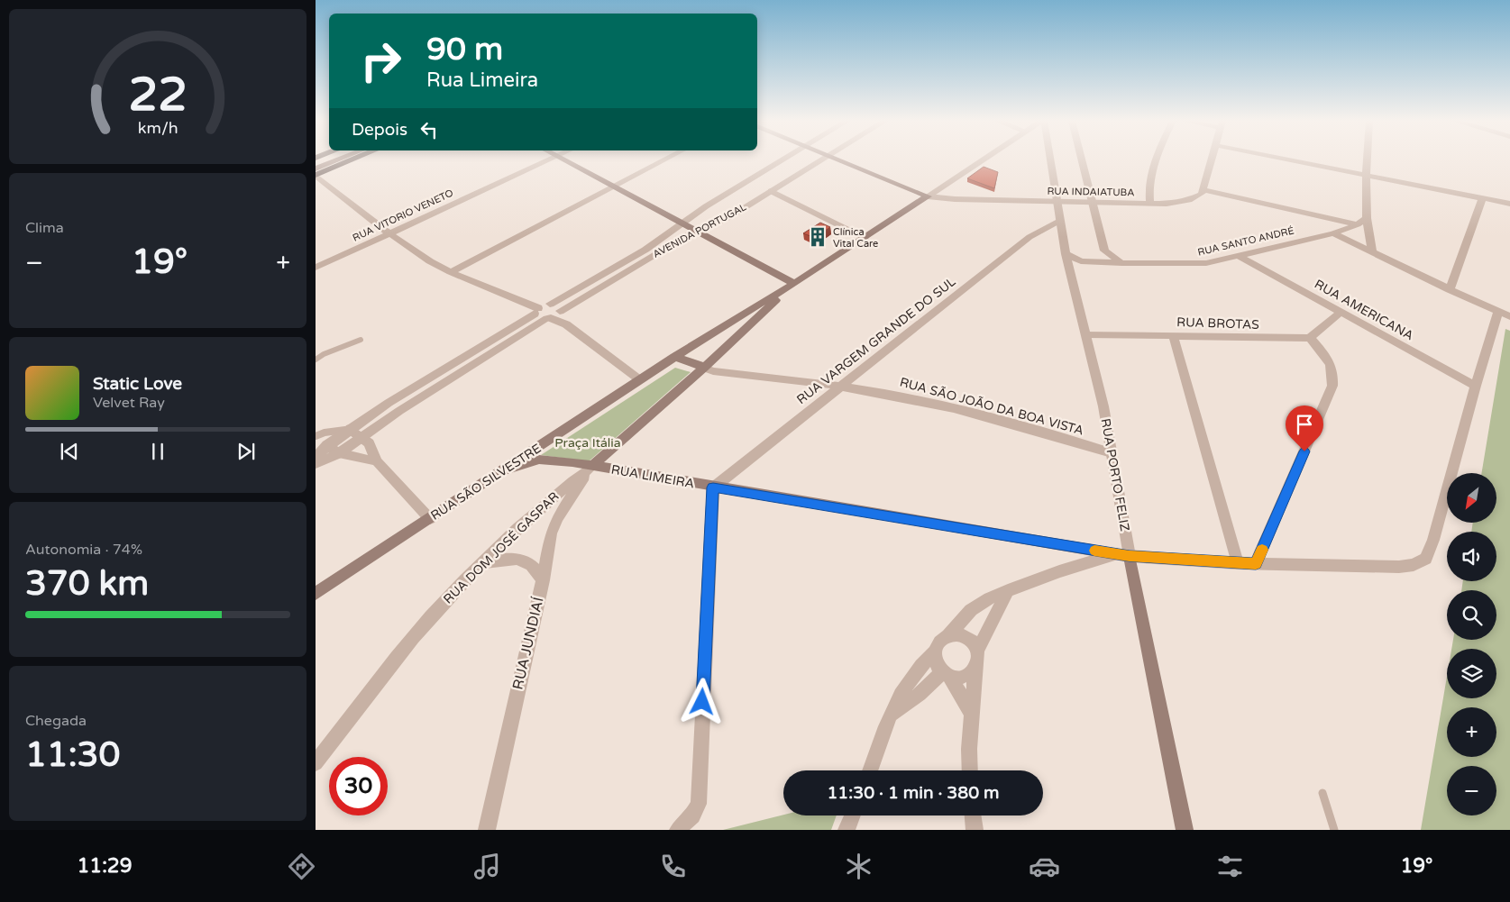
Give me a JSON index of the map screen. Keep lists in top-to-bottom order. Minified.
{"streets":{"main road":["RUA PORTO FELIZ","RUA LIMEIRA","RUA SÃO SILVESTRE","RUA DOM JOSÉ GASPAR"],"street":["RUA INDAIATUBA","RUA VITORIO VENETO","AVENIDA PORTUGAL","RUA SANTO ANDRÉ","RUA AMERICANA","RUA BROTAS","RUA VARGEM GRANDE DO SUL","RUA SÃO JOÃO DA BOA VISTA","RUA JUNDIAÍ"]},"crossings":[["RUA INDAIATUBA","RUA PORTO FELIZ"],["RUA SANTO ANDRÉ","RUA AMERICANA"],["RUA SANTO ANDRÉ","RUA PORTO FELIZ"],["RUA AMERICANA","RUA LIMEIRA"],["RUA BROTAS","RUA PORTO FELIZ"],["RUA VARGEM GRANDE DO SUL","RUA SÃO JOÃO DA BOA VISTA"],["RUA VARGEM GRANDE DO SUL","RUA PORTO FELIZ"],["RUA VARGEM GRANDE DO SUL","RUA LIMEIRA"],["RUA SÃO JOÃO DA BOA VISTA","RUA PORTO FELIZ"],["RUA SÃO JOÃO DA BOA VISTA","RUA DOM JOSÉ GASPAR"],["RUA PORTO FELIZ","RUA LIMEIRA"],["RUA LIMEIRA","RUA SÃO SILVESTRE"],["RUA LIMEIRA","RUA DOM JOSÉ GASPAR"],["RUA LIMEIRA","RUA JUNDIAÍ"],["RUA SÃO SILVESTRE","RUA DOM JOSÉ GASPAR"],["RUA DOM JOSÉ GASPAR","RUA JUNDIAÍ"]],"parks":["Praça Itália"],"places":{"building":["Clínica Vital Care"]},"north":"bottom left","page":{"turn":["90 m","Rua Limeira"],"then":"Depois","tile":["Clima",["Autonomia · 74%","370 km"],["Chegada","11:30"]],"heat":["−","19°","+"],"song":["Static Love","Velvet Ray"],"map_buttons":["+","−"],"limit":"30","trip":"11:30 · 1 min · 380 m","tabs":["11:29","19°"],"gauge":["22","km/h"]}}
